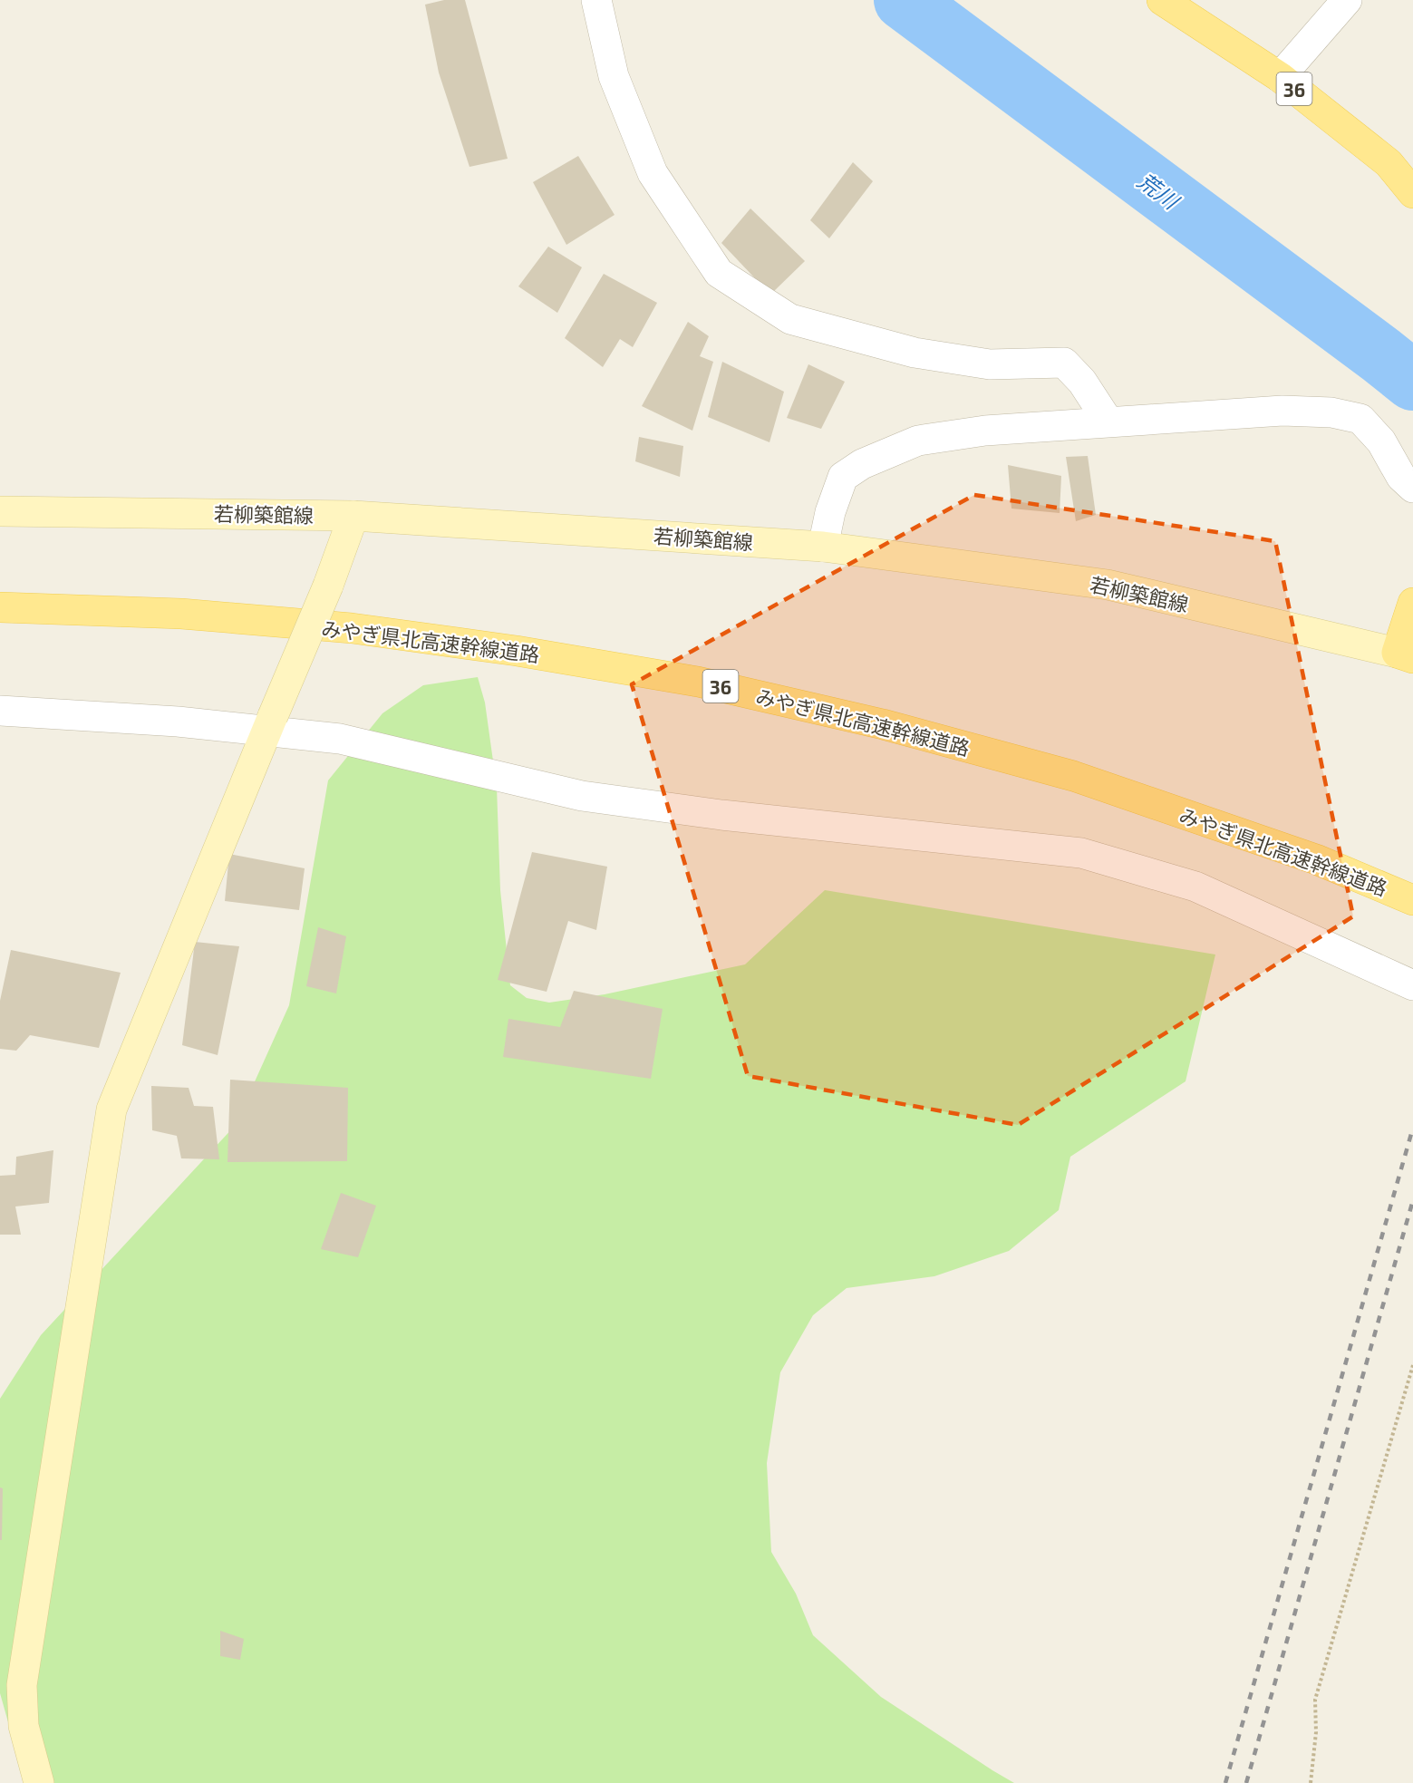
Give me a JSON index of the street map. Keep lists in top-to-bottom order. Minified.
{"streets":{"main road":["36","若柳築館線","みやぎ県北高速幹線道路"]},"water":["荒川"]}
